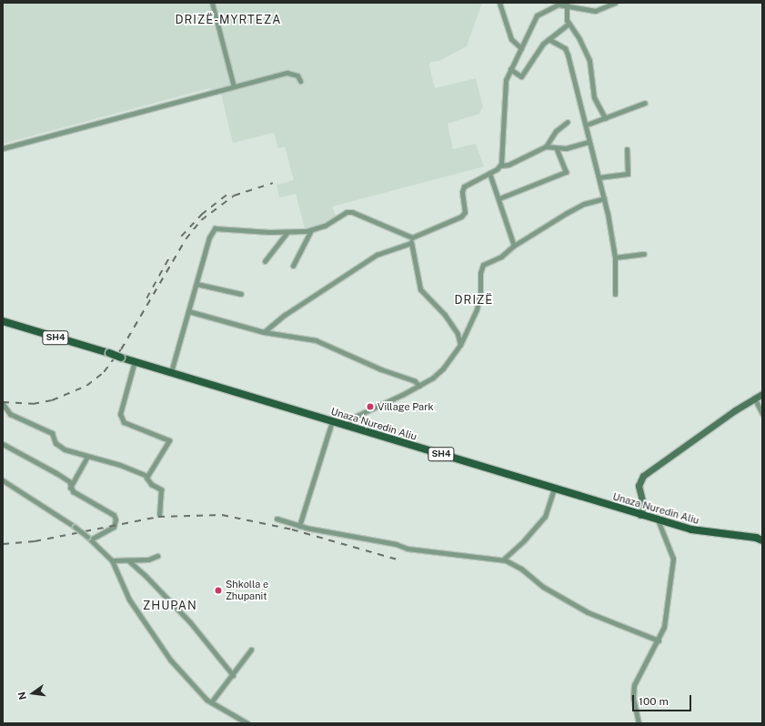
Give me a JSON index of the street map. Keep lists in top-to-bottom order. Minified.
{"streets":{"main road":["SH4","Unaza Nuredin Aliu"]},"districts":["DRIZË-MYRTEZA","DRIZË","ZHUPAN"],"places":["Village Park","Shkolla e Zhupanit"],"scale_bar":"100 m","north":"left"}
